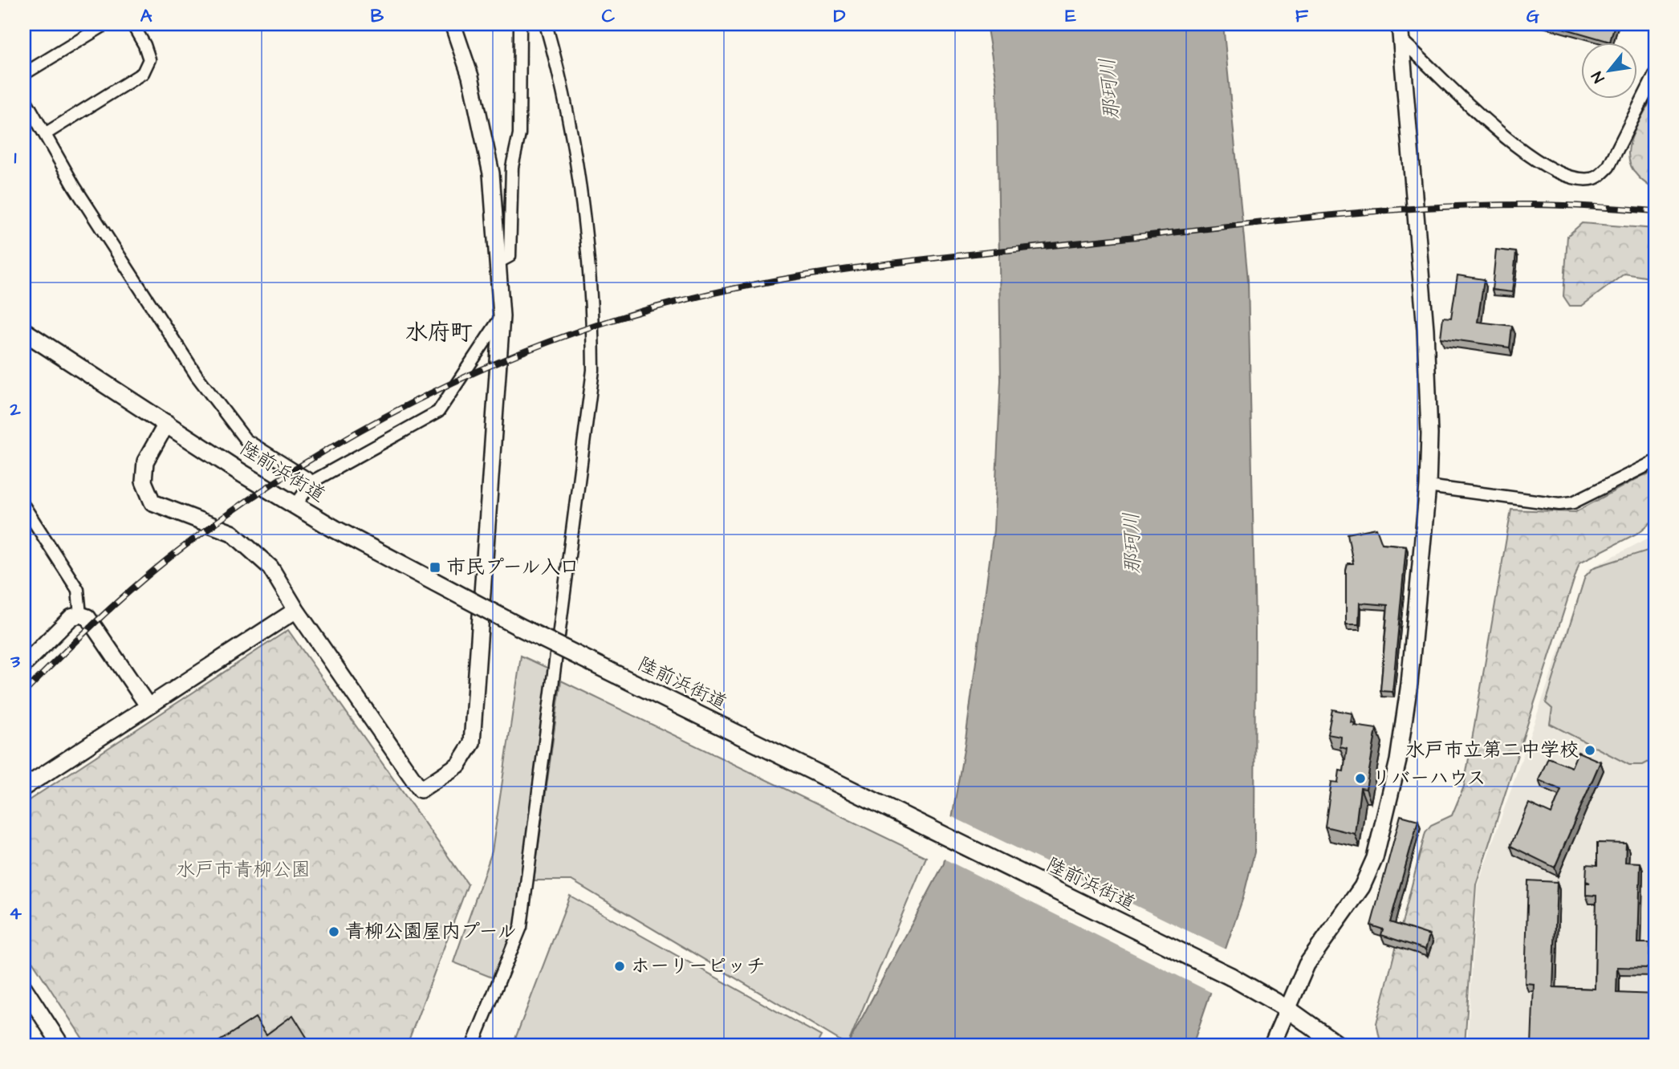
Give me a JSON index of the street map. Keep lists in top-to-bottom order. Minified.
{"streets":{"main road":["陸前浜街道"]},"districts":["水府町"],"water":["那珂川"],"parks":["水戸市青柳公園"],"places":{"transit":["市民プール入口"],"other":["水戸市立第二中学校","リバーハウス","青柳公園屋内プール","ホーリーピッチ"]},"north":"bottom left","grid":{"columns":["A","B","C","D","E","F","G"],"rows":["1","2","3","4"]}}
